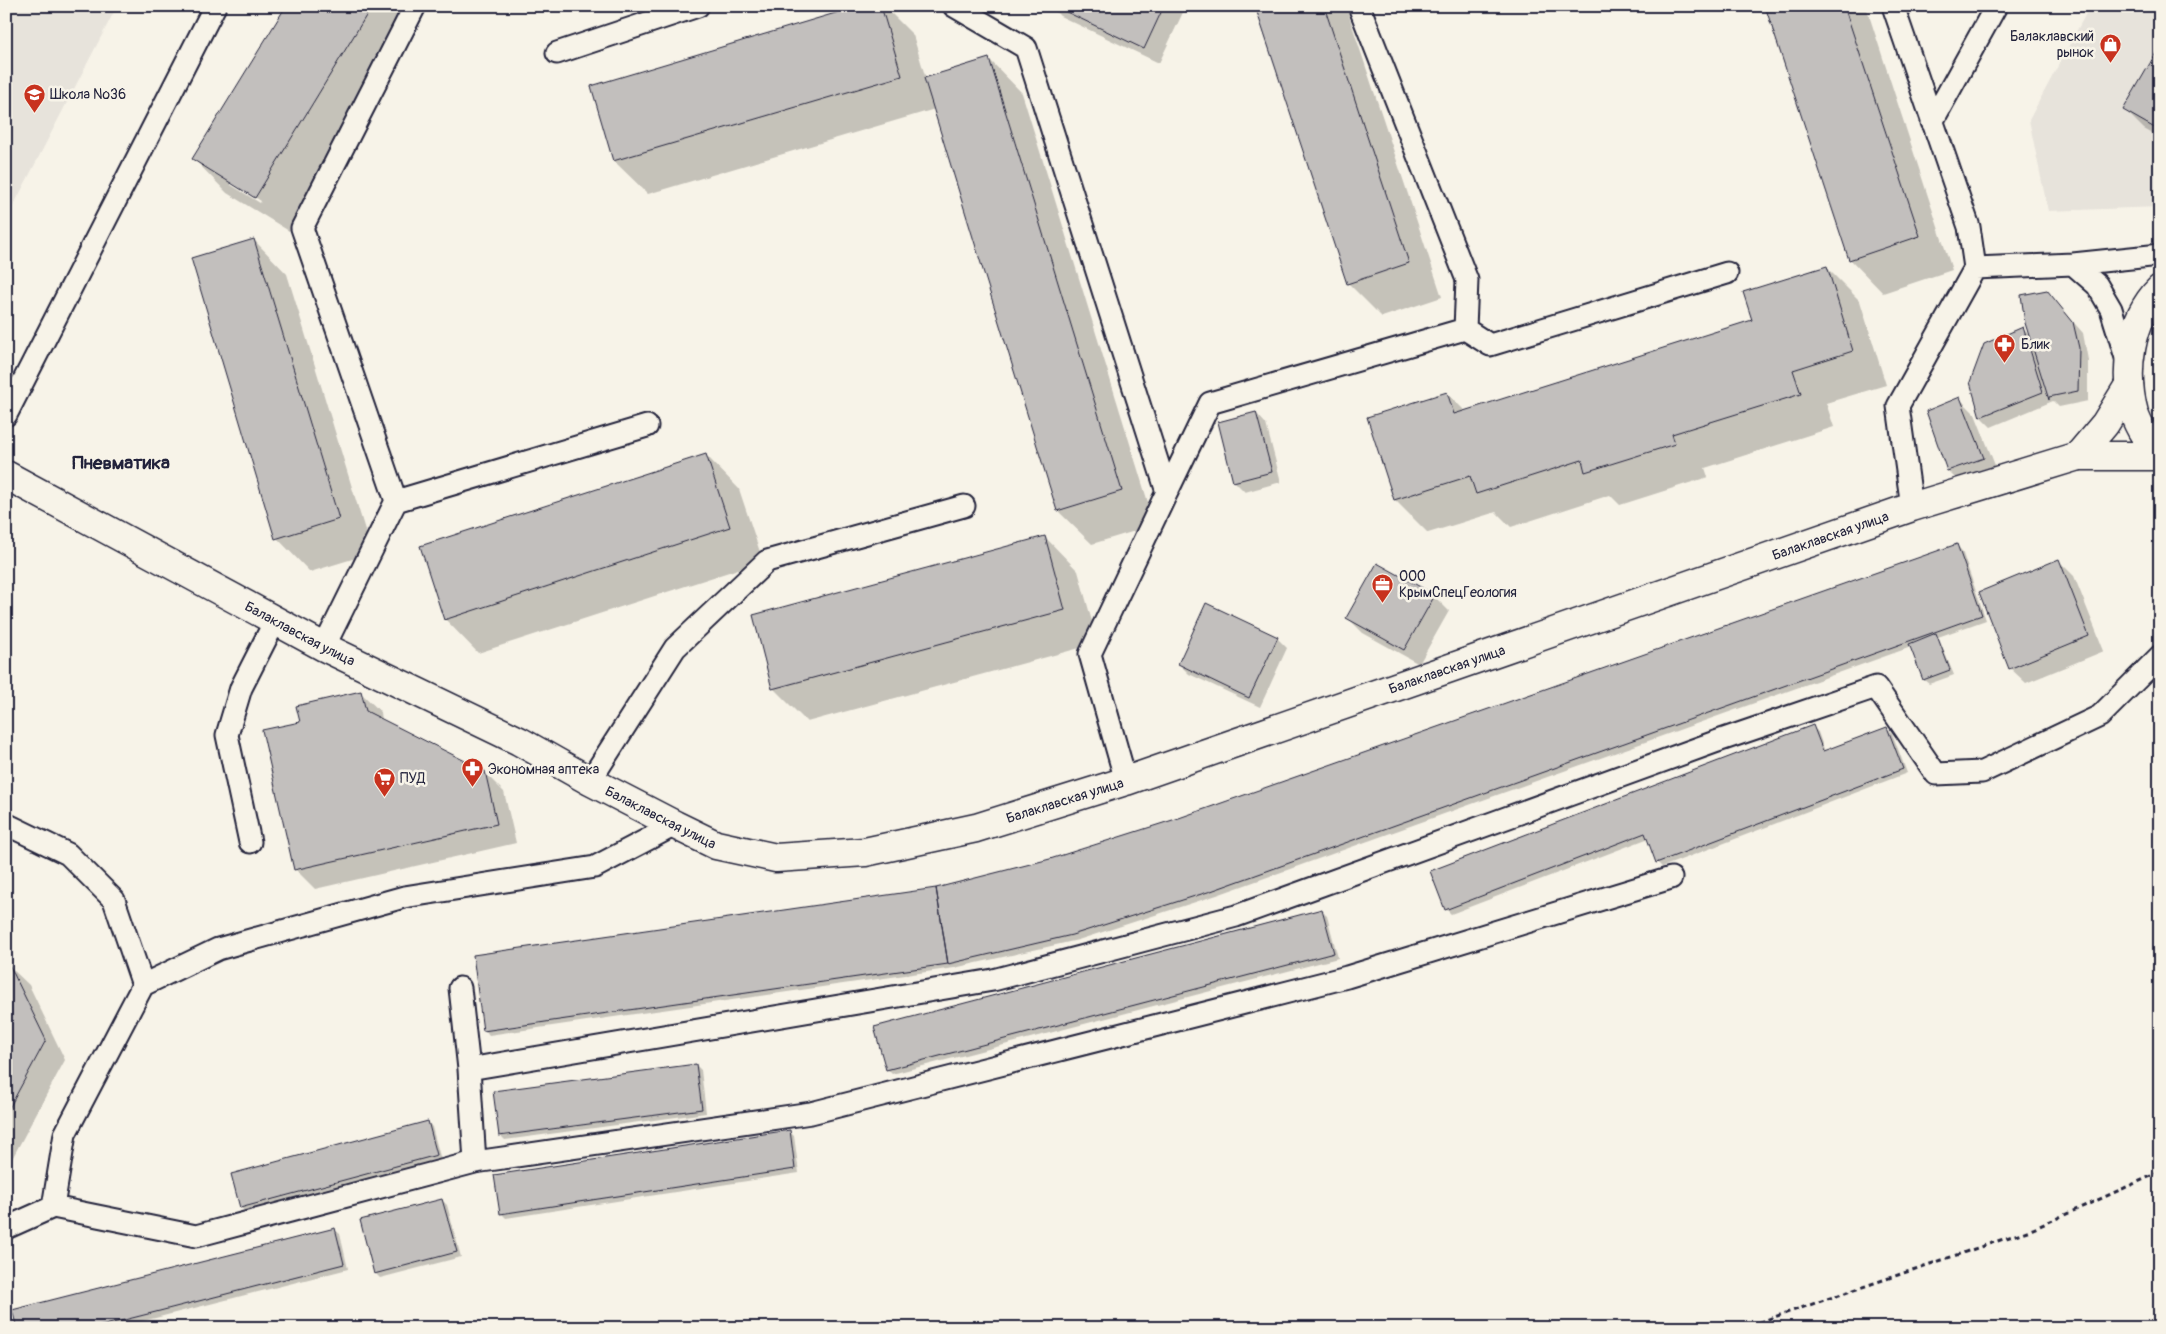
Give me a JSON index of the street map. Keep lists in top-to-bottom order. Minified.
{"streets":{"main road":["Балаклавская улица"]},"districts":["Пневматика"],"places":{"shop":["Балаклавский рынок"],"school or university":["Школа №36"],"pharmacy":["Блик","Экономная аптека"],"office":["ООО КрымСпецГеология"],"supermarket":["ПУД"]}}
